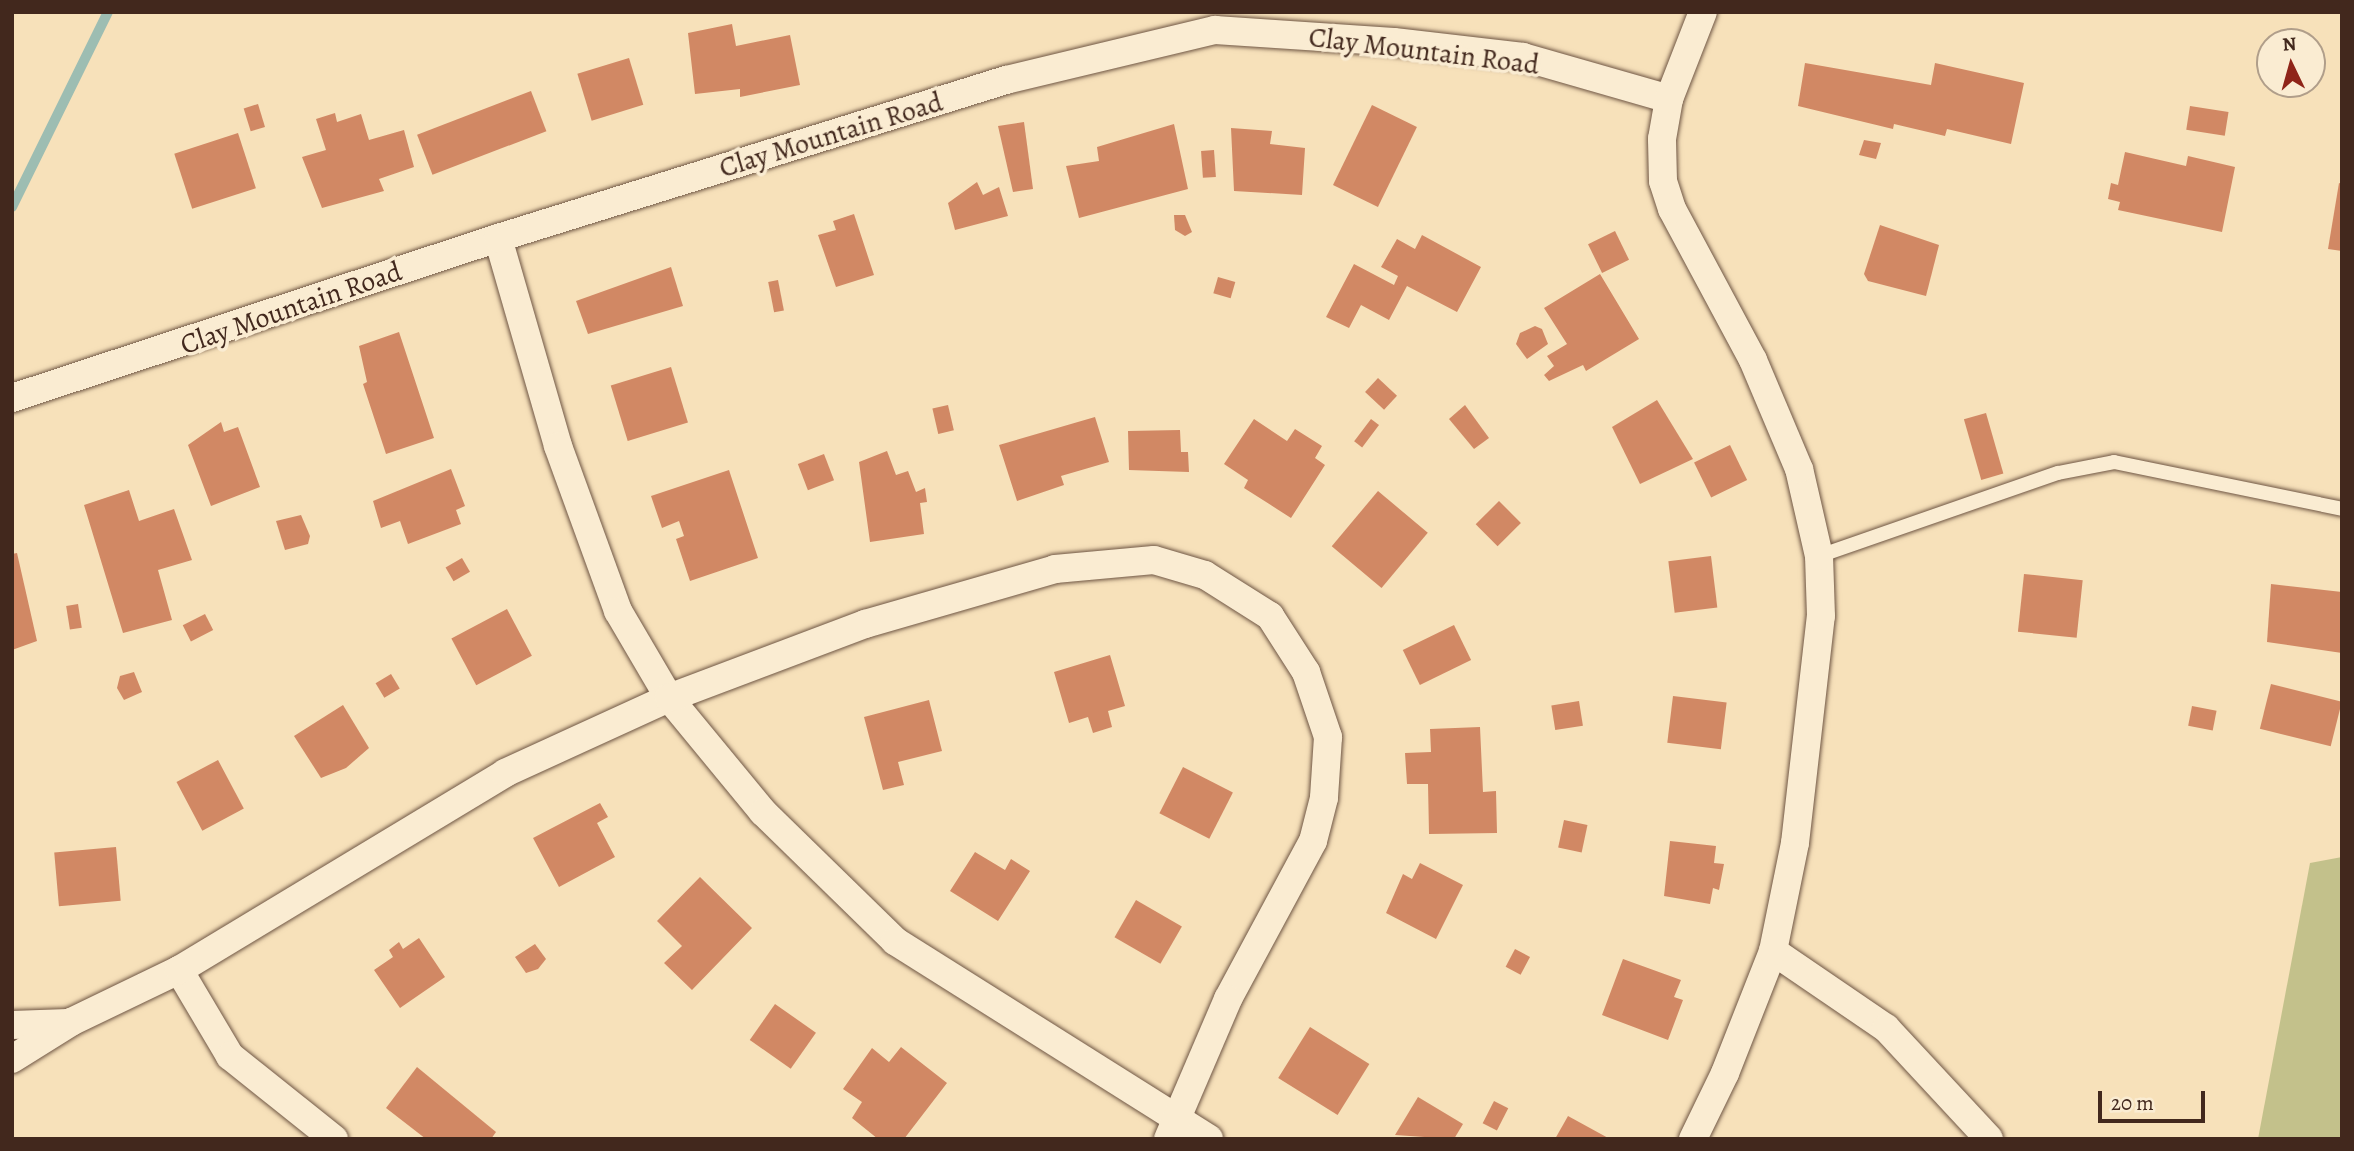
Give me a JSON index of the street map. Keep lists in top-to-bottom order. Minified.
{"streets":{"street":["Clay Mountain Road"]},"scale_bar":"20 m","north":"top"}
